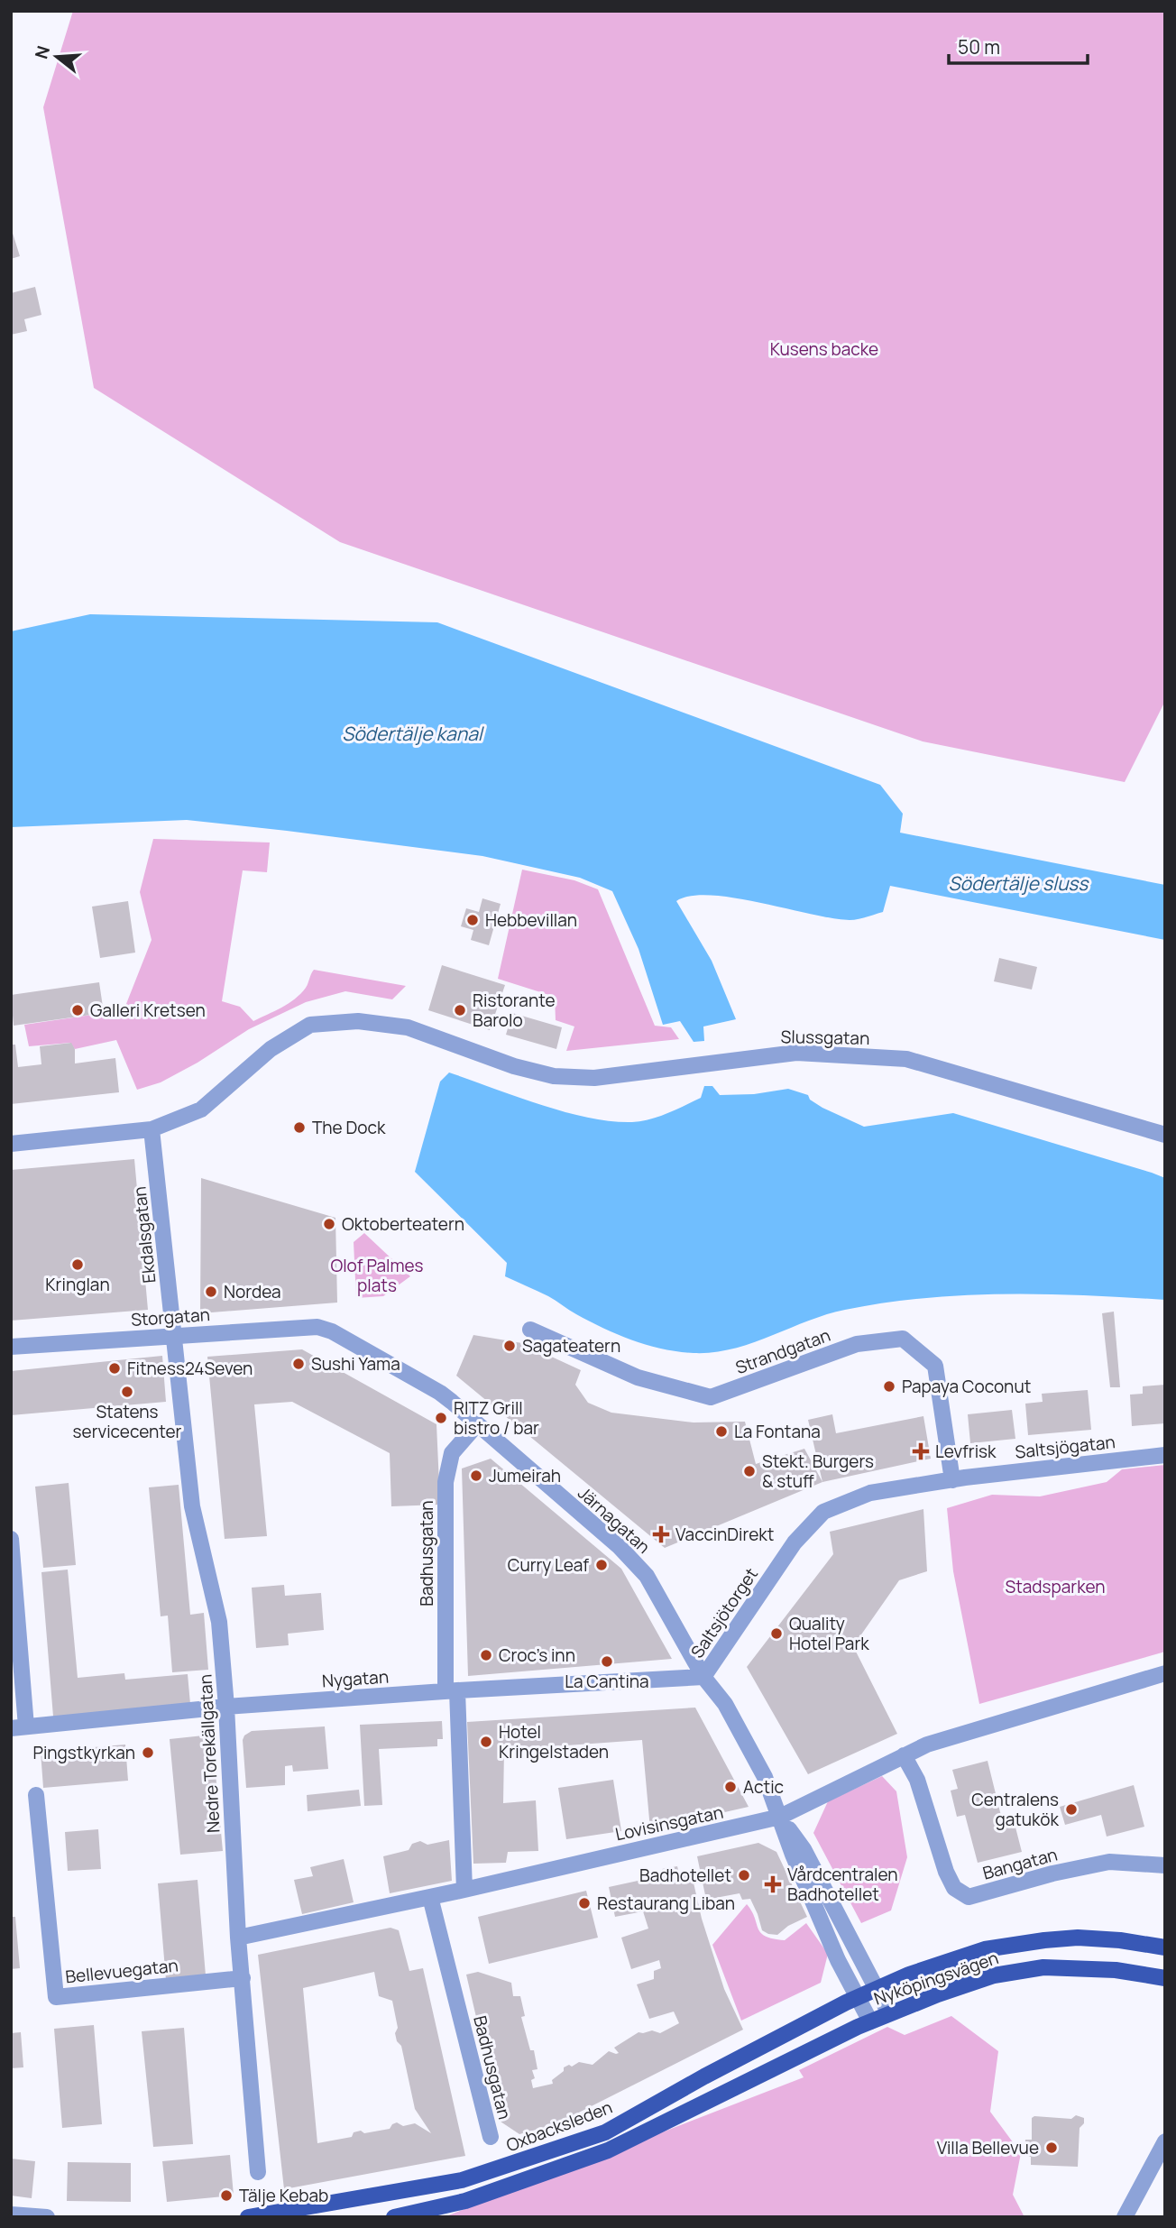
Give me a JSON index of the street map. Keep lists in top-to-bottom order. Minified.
{"streets":{"main road":["Nyköpingsvägen","Oxbacksleden"],"street":["Slussgatan","Ekdalsgatan","Storgatan","Strandgatan","Saltsjögatan","Järnagatan","Badhusgatan","Saltsjötorget","Nygatan","Nedre Torekällgatan","Lovisinsgatan","Bangatan","Bellevuegatan"]},"crossings":[["Slussgatan","Ekdalsgatan"],["Ekdalsgatan","Storgatan"],["Ekdalsgatan","Nedre Torekällgatan"],["Storgatan","Järnagatan"],["Storgatan","Nedre Torekällgatan"],["Strandgatan","Saltsjögatan"],["Saltsjögatan","Saltsjötorget"],["Järnagatan","Badhusgatan"],["Järnagatan","Saltsjötorget"],["Järnagatan","Nygatan"],["Järnagatan","Lovisinsgatan"],["Järnagatan","Nyköpingsvägen"],["Järnagatan","Oxbacksleden"],["Badhusgatan","Nygatan"],["Badhusgatan","Lovisinsgatan"],["Saltsjötorget","Nygatan"],["Nygatan","Nedre Torekällgatan"],["Nedre Torekällgatan","Lovisinsgatan"],["Nedre Torekällgatan","Bellevuegatan"],["Lovisinsgatan","Bangatan"],["Nyköpingsvägen","Oxbacksleden"]],"water":["Södertälje kanal","Södertälje sluss"],"parks":["Kusens backe","Olof Palmes plats","Stadsparken"],"places":{"other":["Hebbevillan","Galleri Kretsen","Ristorante Barolo","The Dock","Oktoberteatern","Kringlan","Nordea","Sagateatern","Sushi Yama","Fitness24Seven","Papaya Coconut","Statens servicecenter","RITZ Grill bistro / bar","La Fontana","Stekt. Burgers & stuff","Jumeirah","Curry Leaf","Quality Hotel Park","Croc's inn","La Cantina","Hotel Kringelstaden","Pingstkyrkan","Actic","Centralens gatukök","Badhotellet","Restaurang Liban","Villa Bellevue","Tälje Kebab"],"health":["Levfrisk","VaccinDirekt","Vårdcentralen Badhotellet"]},"scale_bar":"50 m","north":"left"}
